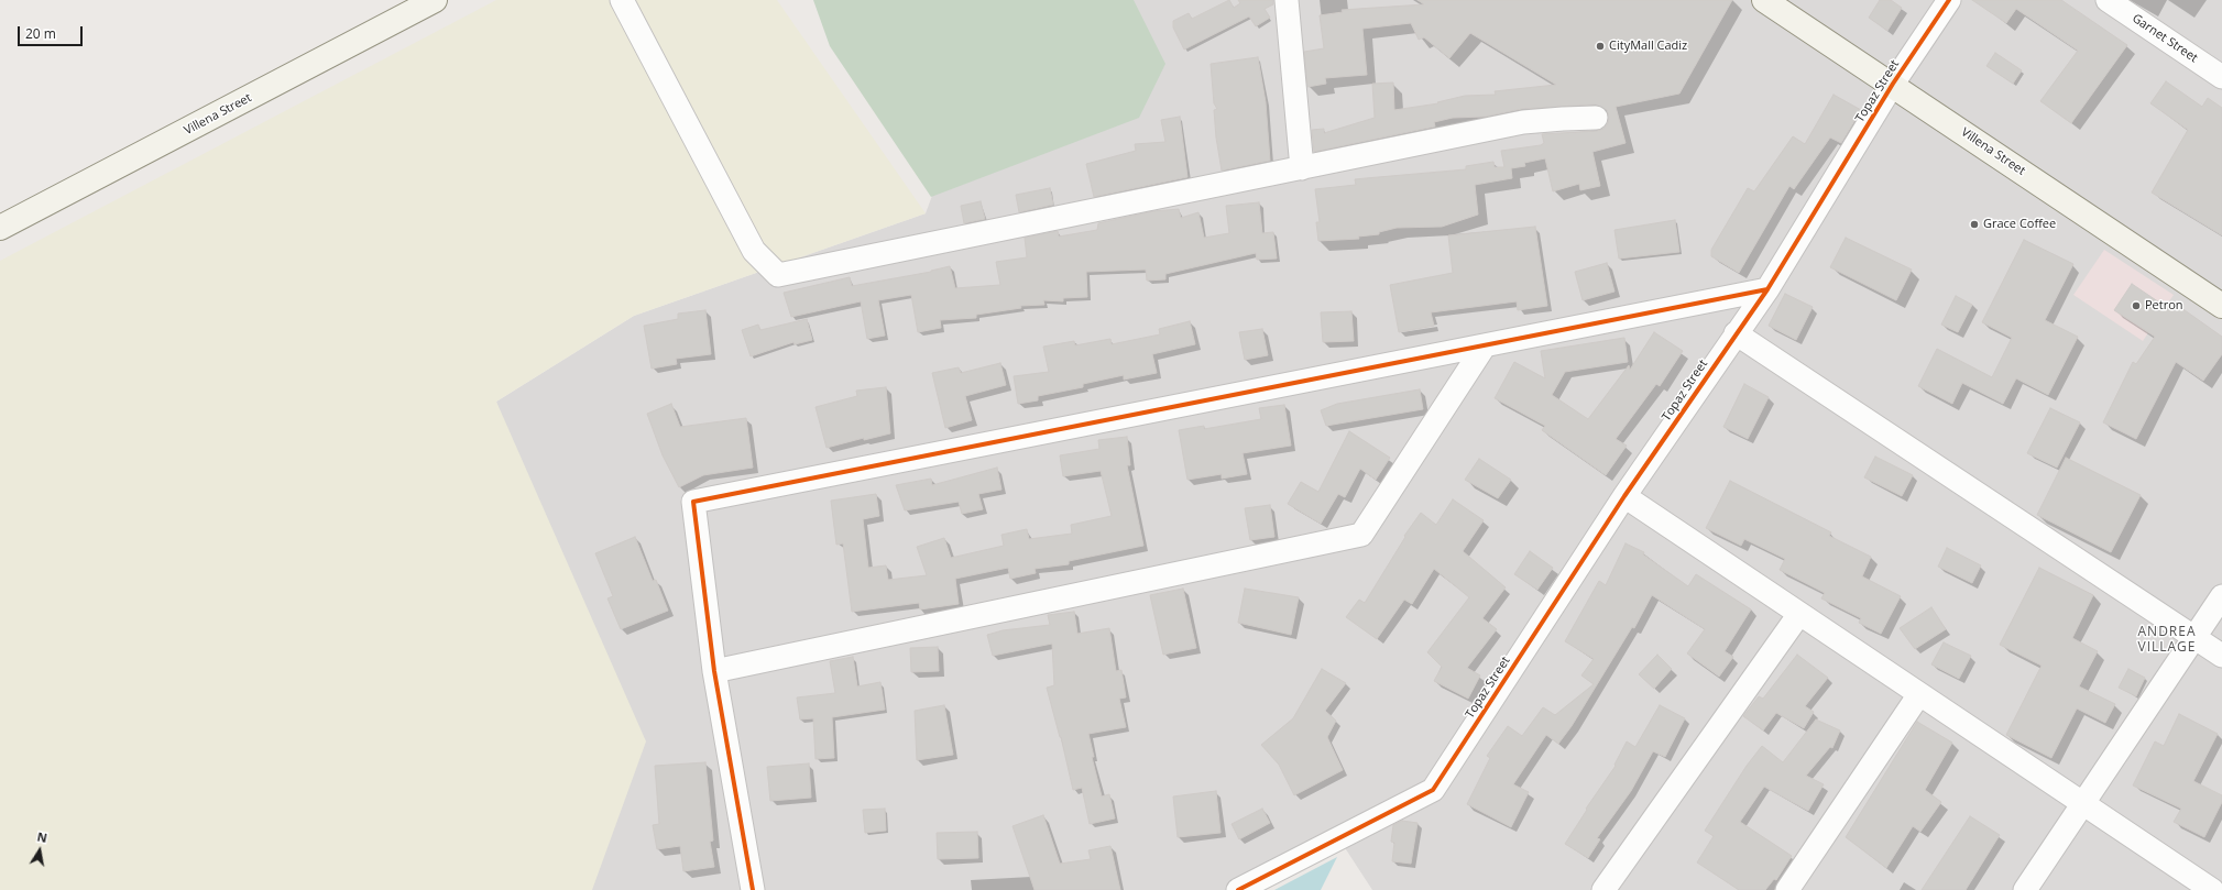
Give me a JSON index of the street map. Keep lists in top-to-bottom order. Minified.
{"streets":{"main road":["Villena Street"],"street":["Garnet Street","Topaz Street"]},"crossings":[["Topaz Street","Villena Street"]],"districts":["ANDREA VILLAGE"],"places":["CityMall Cadiz","Grace Coffee","Petron"],"scale_bar":"20 m","north":"top"}
